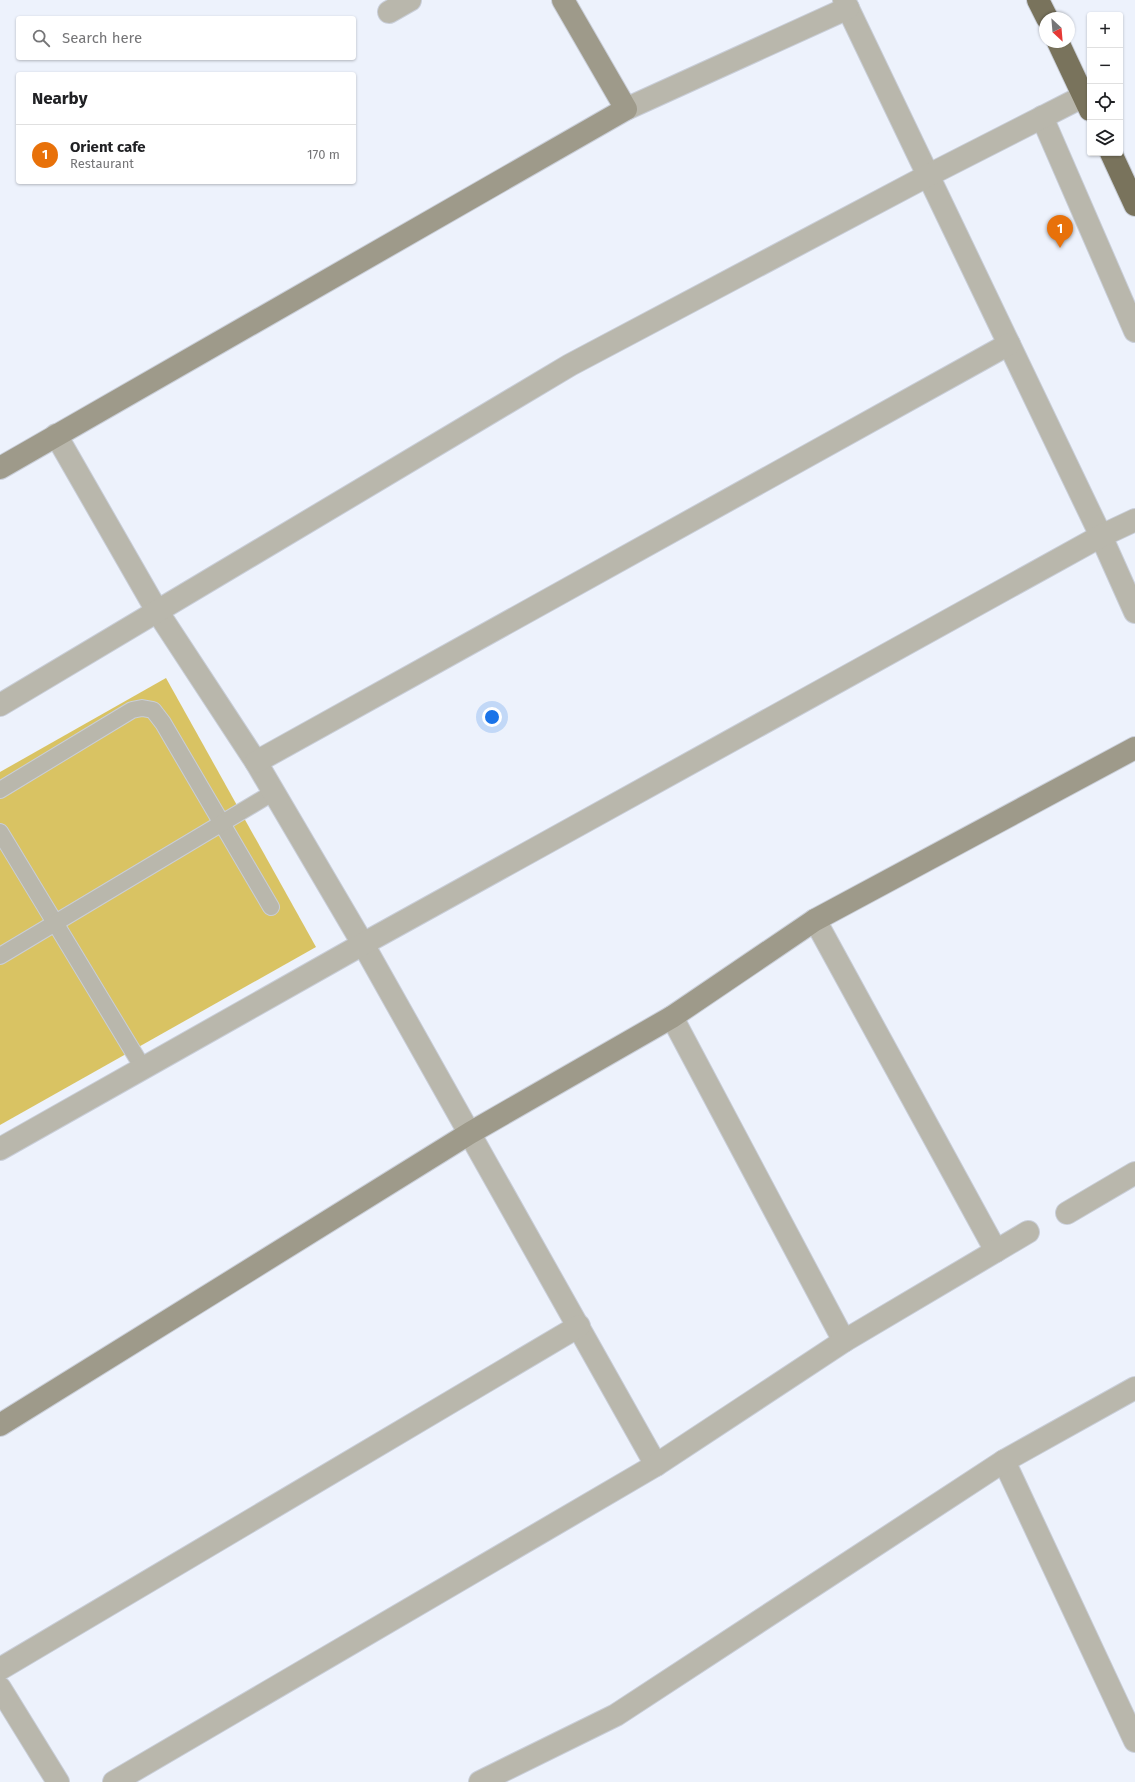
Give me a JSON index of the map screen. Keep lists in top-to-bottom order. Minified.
{"north":"bottom right","page":{"map_buttons":["+","−"],"search":"Search here","heading":"Nearby","list":[{"mark":"1","name":"Orient cafe","note":"Restaurant","value":"170 m"}],"pins":"1"}}
